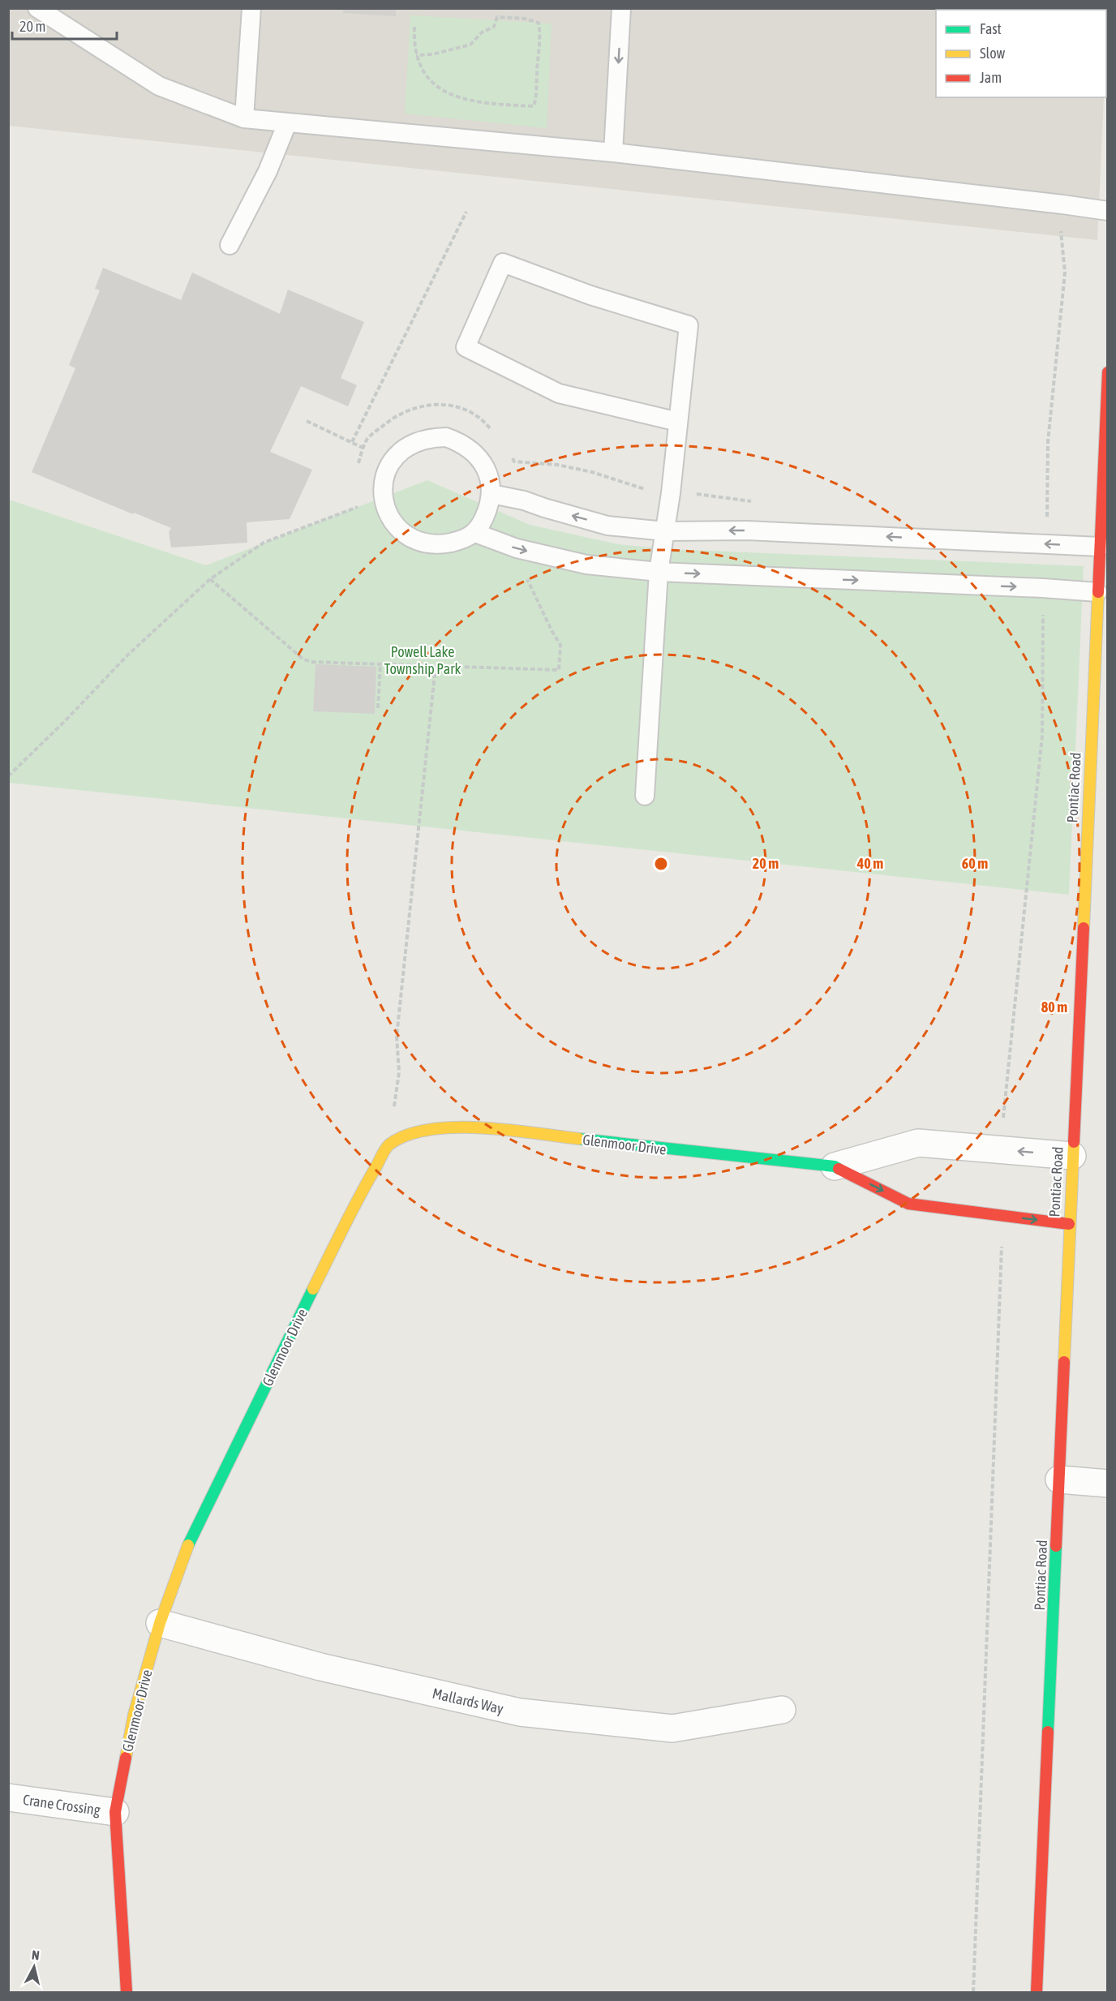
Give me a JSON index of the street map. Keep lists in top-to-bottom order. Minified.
{"streets":{"street":["Pontiac Road","Glenmoor Drive","Mallards Way","Crane Crossing"]},"crossings":[["Pontiac Road","Glenmoor Drive"],["Glenmoor Drive","Mallards Way"],["Glenmoor Drive","Crane Crossing"]],"parks":["Powell Lake Township Park"],"legend":["Fast","Slow","Jam"],"scale_bar":"20 m","north":"top","rings":["20 m","40 m","60 m","80 m"]}
